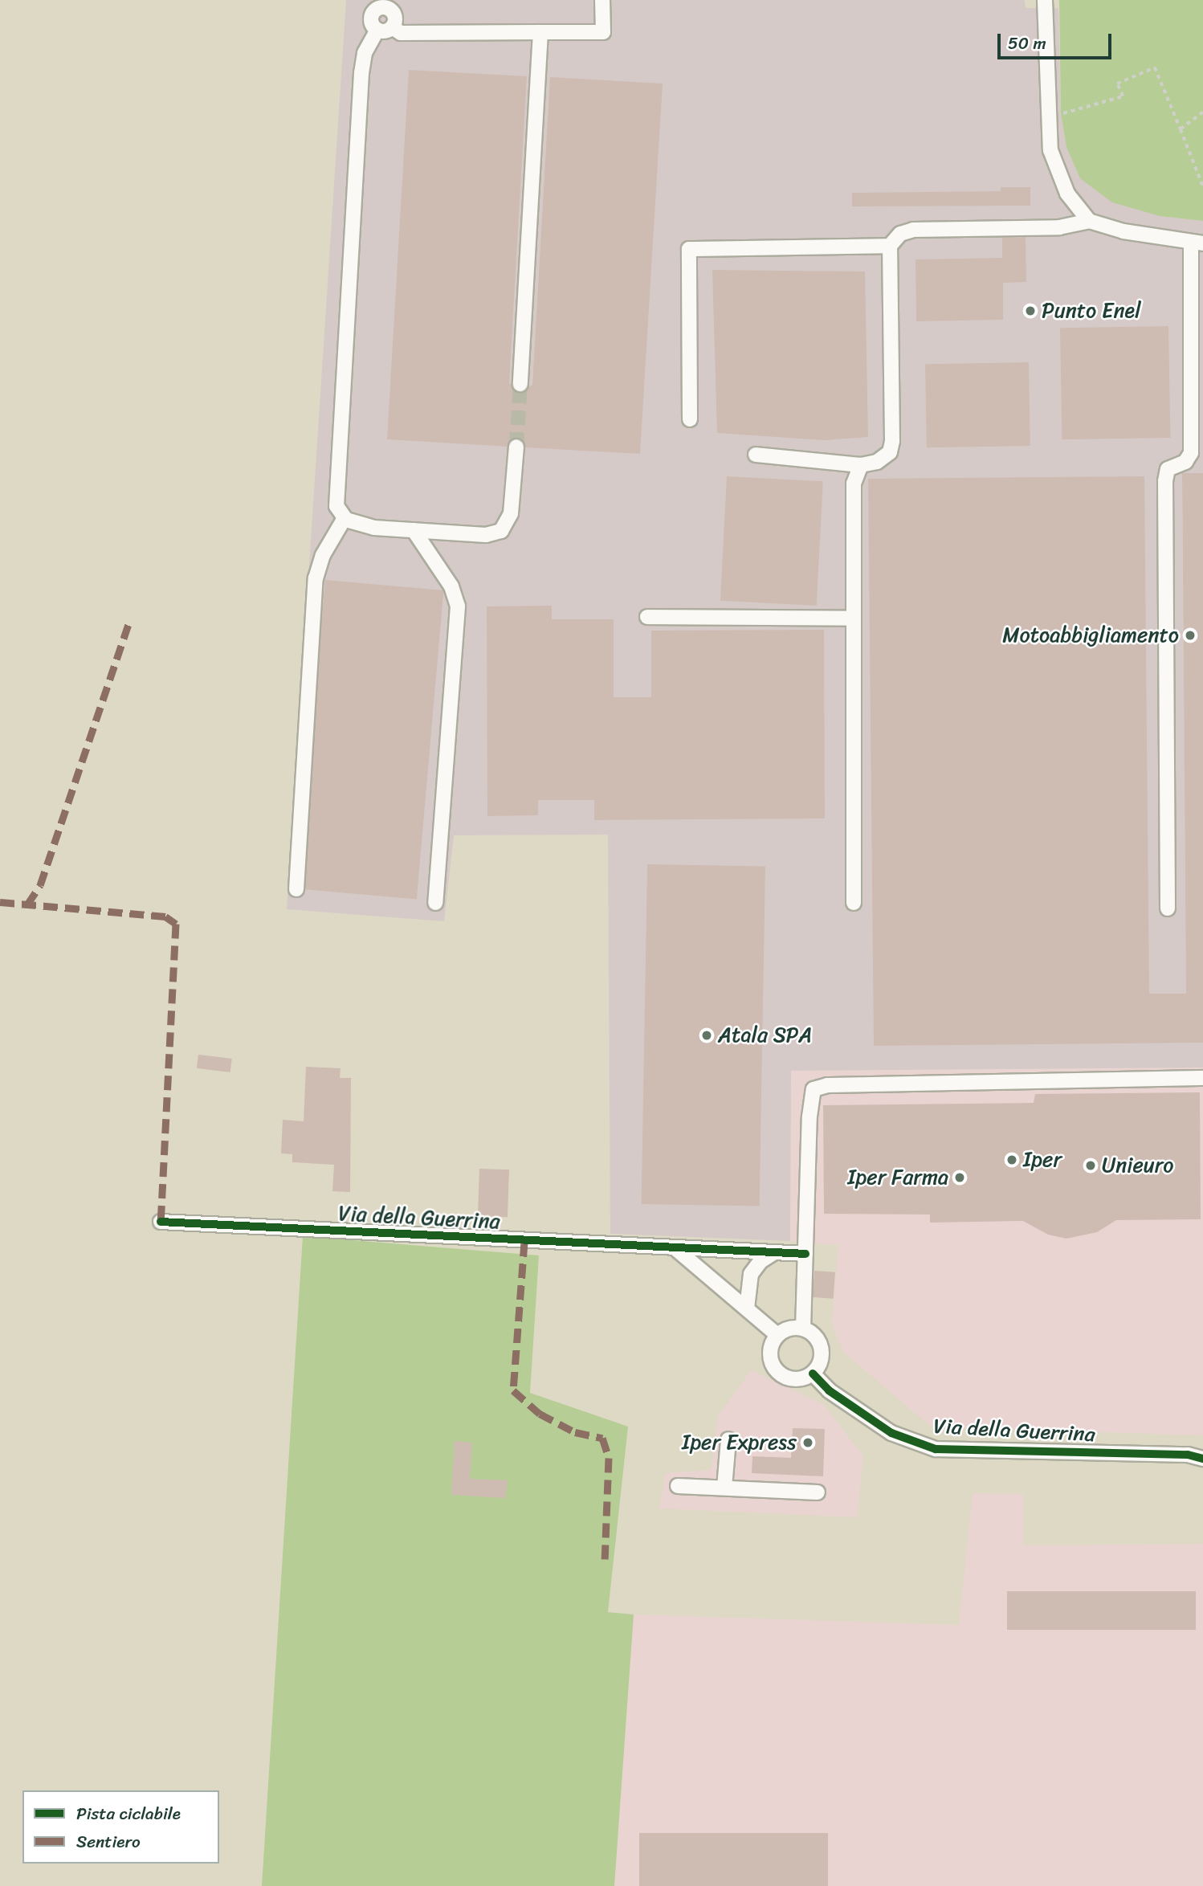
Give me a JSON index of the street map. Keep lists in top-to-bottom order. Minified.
{"streets":{"street":["Via della Guerrina"]},"places":["Punto Enel","Motoabbigliamento","Atala SPA","Iper","Unieuro","Iper Farma","Iper Express"],"legend":["Pista ciclabile","Sentiero"],"scale_bar":"50 m"}
